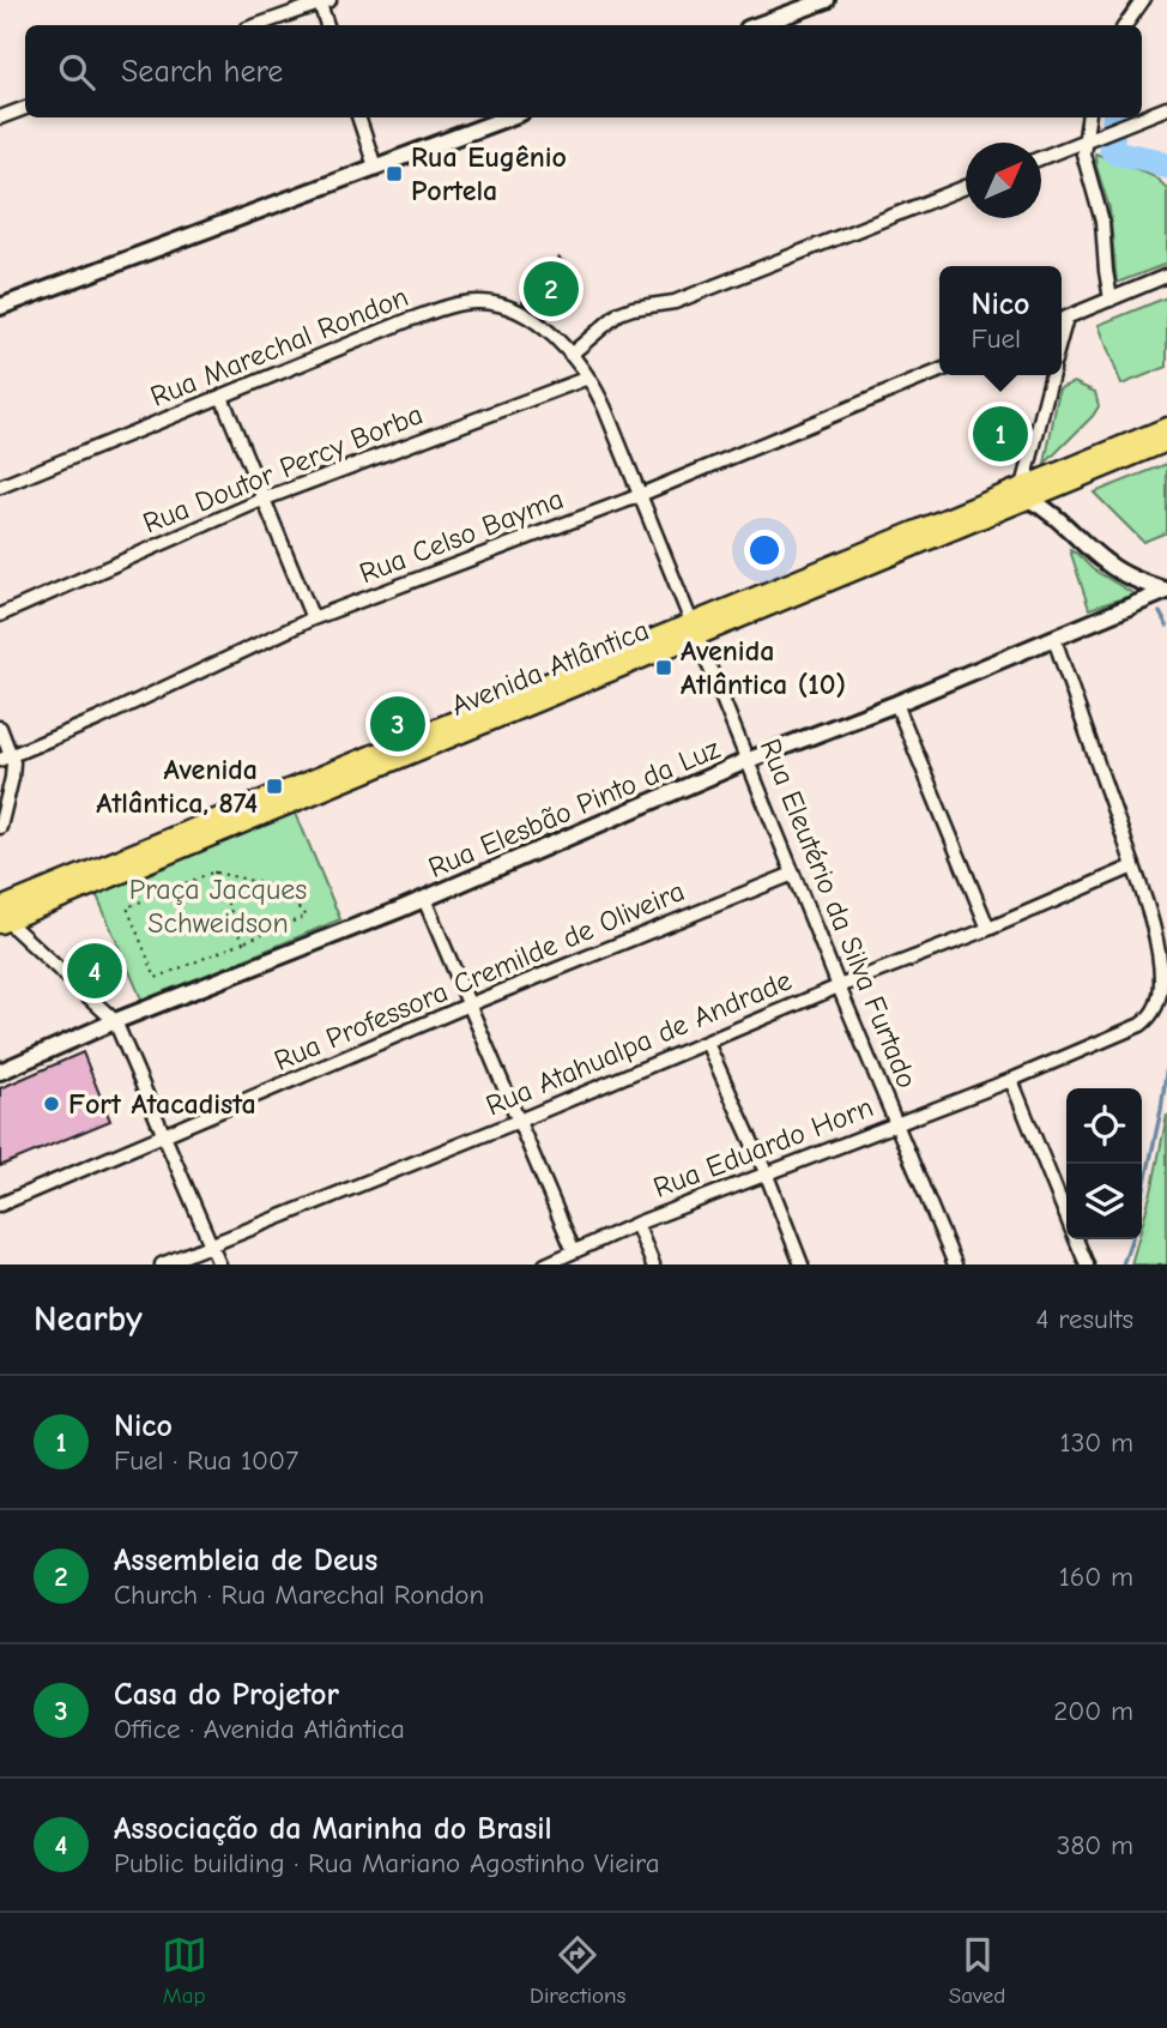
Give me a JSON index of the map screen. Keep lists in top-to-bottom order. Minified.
{"streets":{"main road":["Avenida Atlântica"],"street":["Rua Marechal Rondon","Rua Doutor Percy Borba","Rua Celso Bayma","Rua Elesbão Pinto da Luz","Rua Eleutério da Silva Furtado","Rua Professora Cremilde de Oliveira","Rua Atahualpa de Andrade","Rua Eduardo Horn"]},"crossings":[["Rua Marechal Rondon","Rua Eleutério da Silva Furtado"],["Rua Doutor Percy Borba","Rua Eleutério da Silva Furtado"],["Rua Celso Bayma","Rua Eleutério da Silva Furtado"],["Avenida Atlântica","Rua Eleutério da Silva Furtado"],["Rua Elesbão Pinto da Luz","Rua Eleutério da Silva Furtado"],["Rua Eleutério da Silva Furtado","Rua Professora Cremilde de Oliveira"],["Rua Eleutério da Silva Furtado","Rua Atahualpa de Andrade"],["Rua Eleutério da Silva Furtado","Rua Eduardo Horn"],["Rua Atahualpa de Andrade","Rua Eduardo Horn"]],"parks":["Praça Jacques Schweidson"],"places":{"transit":["Rua Eugênio Portela","Avenida Atlântica (10)","Avenida Atlântica, 874"],"other":["Fort Atacadista"]},"north":"top right","page":{"search":"Search here","pins":["2","1","3","4"],"popup":["Nico","Fuel"],"heading":["Nearby","4 results"],"list":[{"mark":"1","name":"Nico","note":"Fuel · Rua 1007","value":"130 m"},{"mark":"2","name":"Assembleia de Deus","note":"Church · Rua Marechal Rondon","value":"160 m"},{"mark":"3","name":"Casa do Projetor","note":"Office · Avenida Atlântica","value":"200 m"},{"mark":"4","name":"Associação da Marinha do Brasil","note":"Public building · Rua Mariano Agostinho Vieira","value":"380 m"}],"nav":["Map","Directions","Saved"]}}
